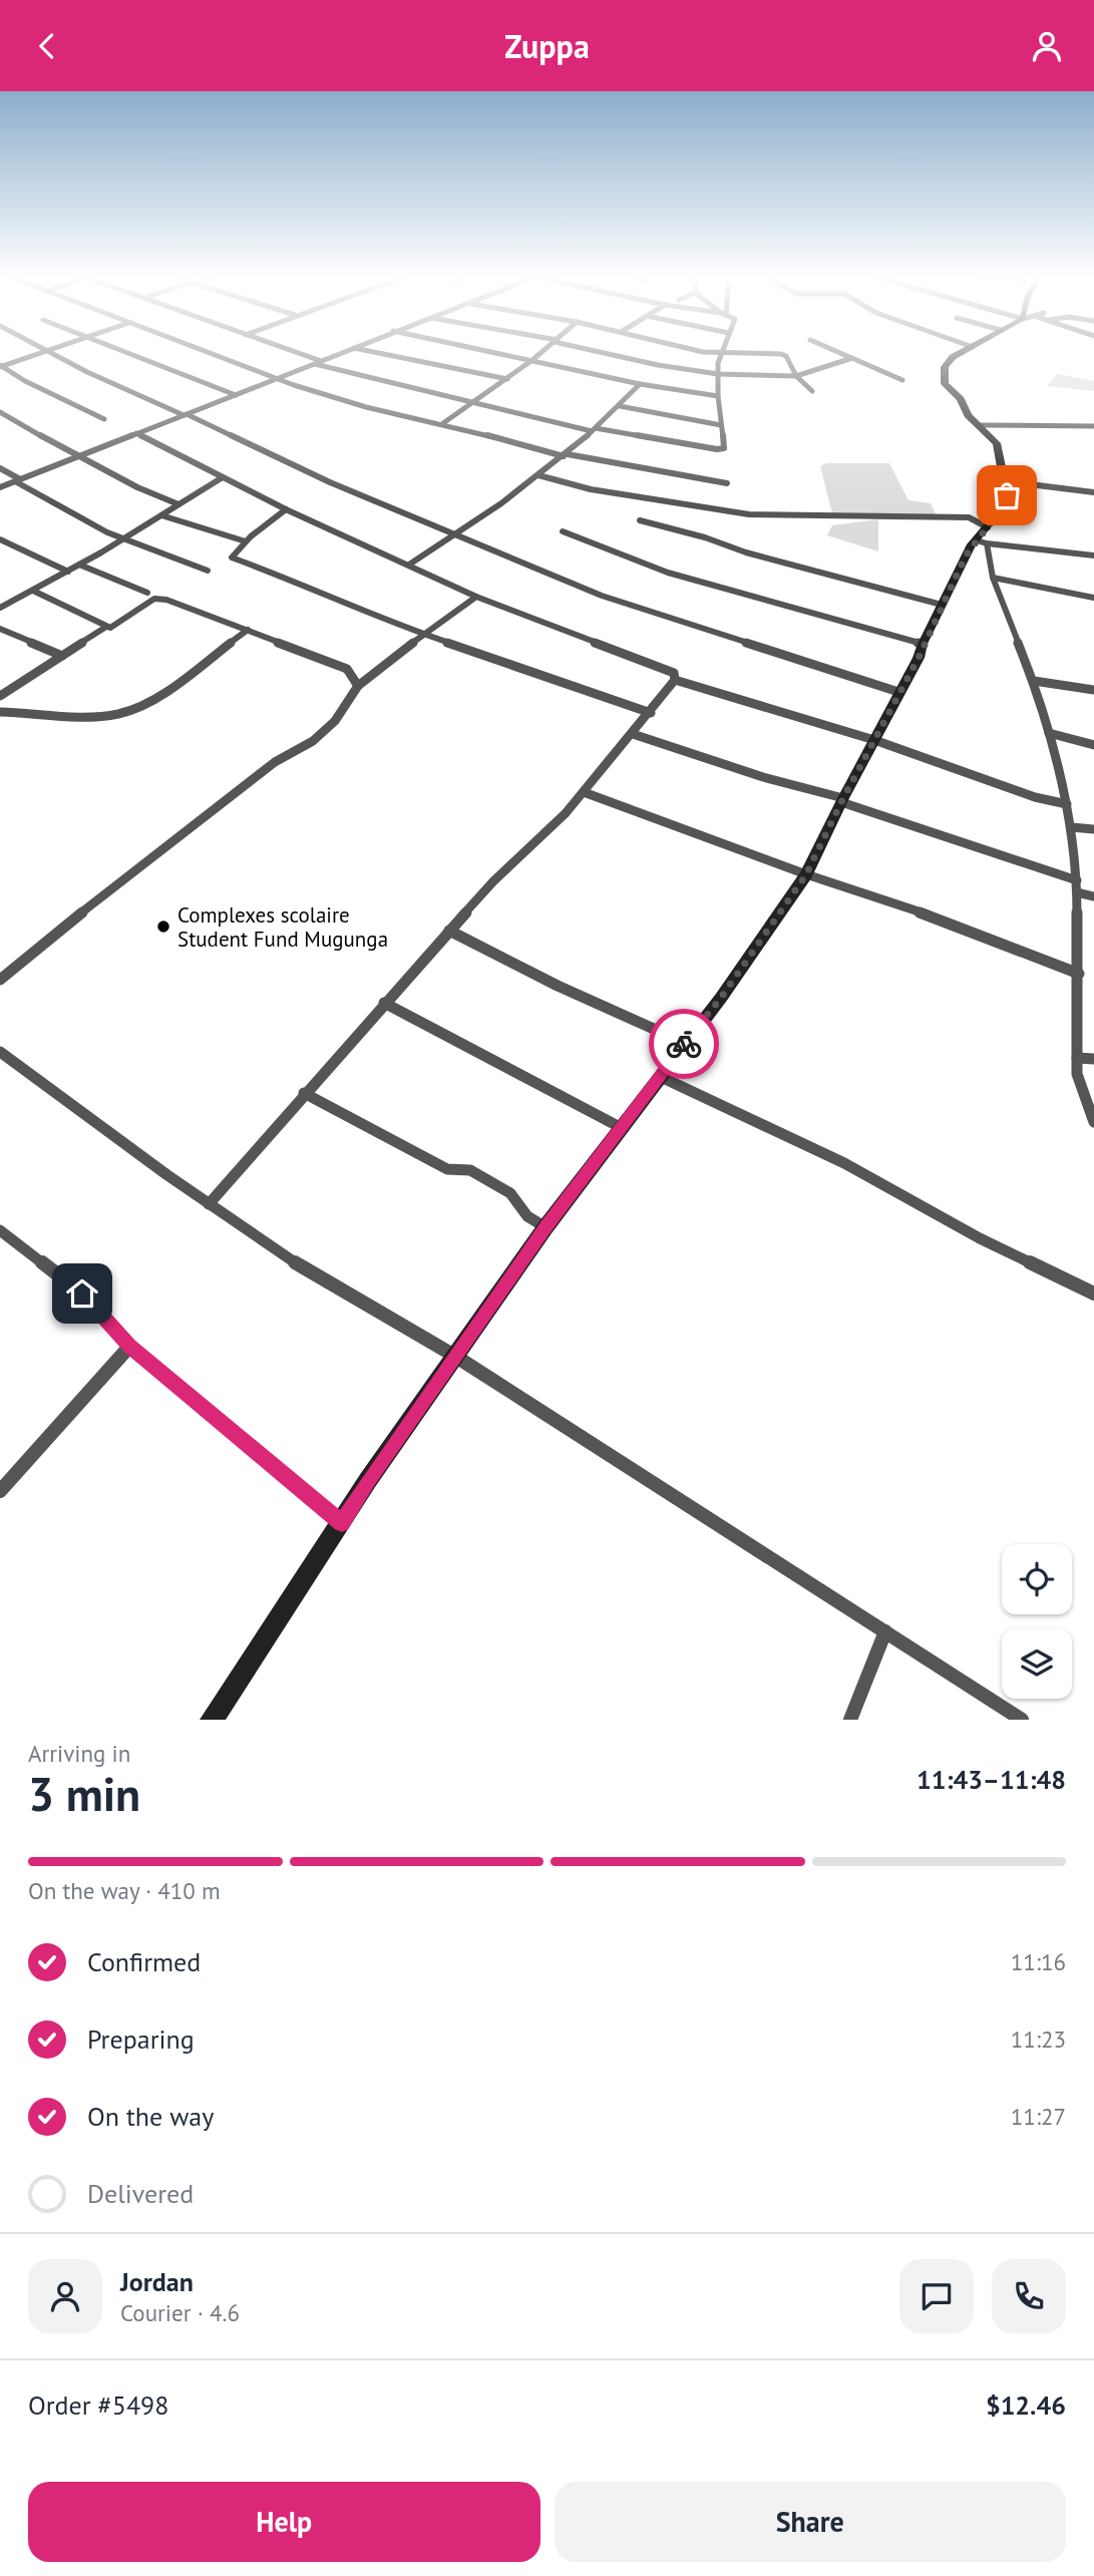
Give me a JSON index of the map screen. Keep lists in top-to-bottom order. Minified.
{"places":["Complexes scolaire Student Fund Mugunga"],"page":{"header":"Zuppa","heading":["3 min","Arriving in","11:43–11:48"],"panel":["Jordan","Courier · 4.6","Order #5498","$12.46"],"bar":"On the way · 410 m","list":[["Confirmed","11:16"],["Preparing","11:23"],["On the way","11:27"],"Delivered"],"buttons":["Help","Share"]}}
